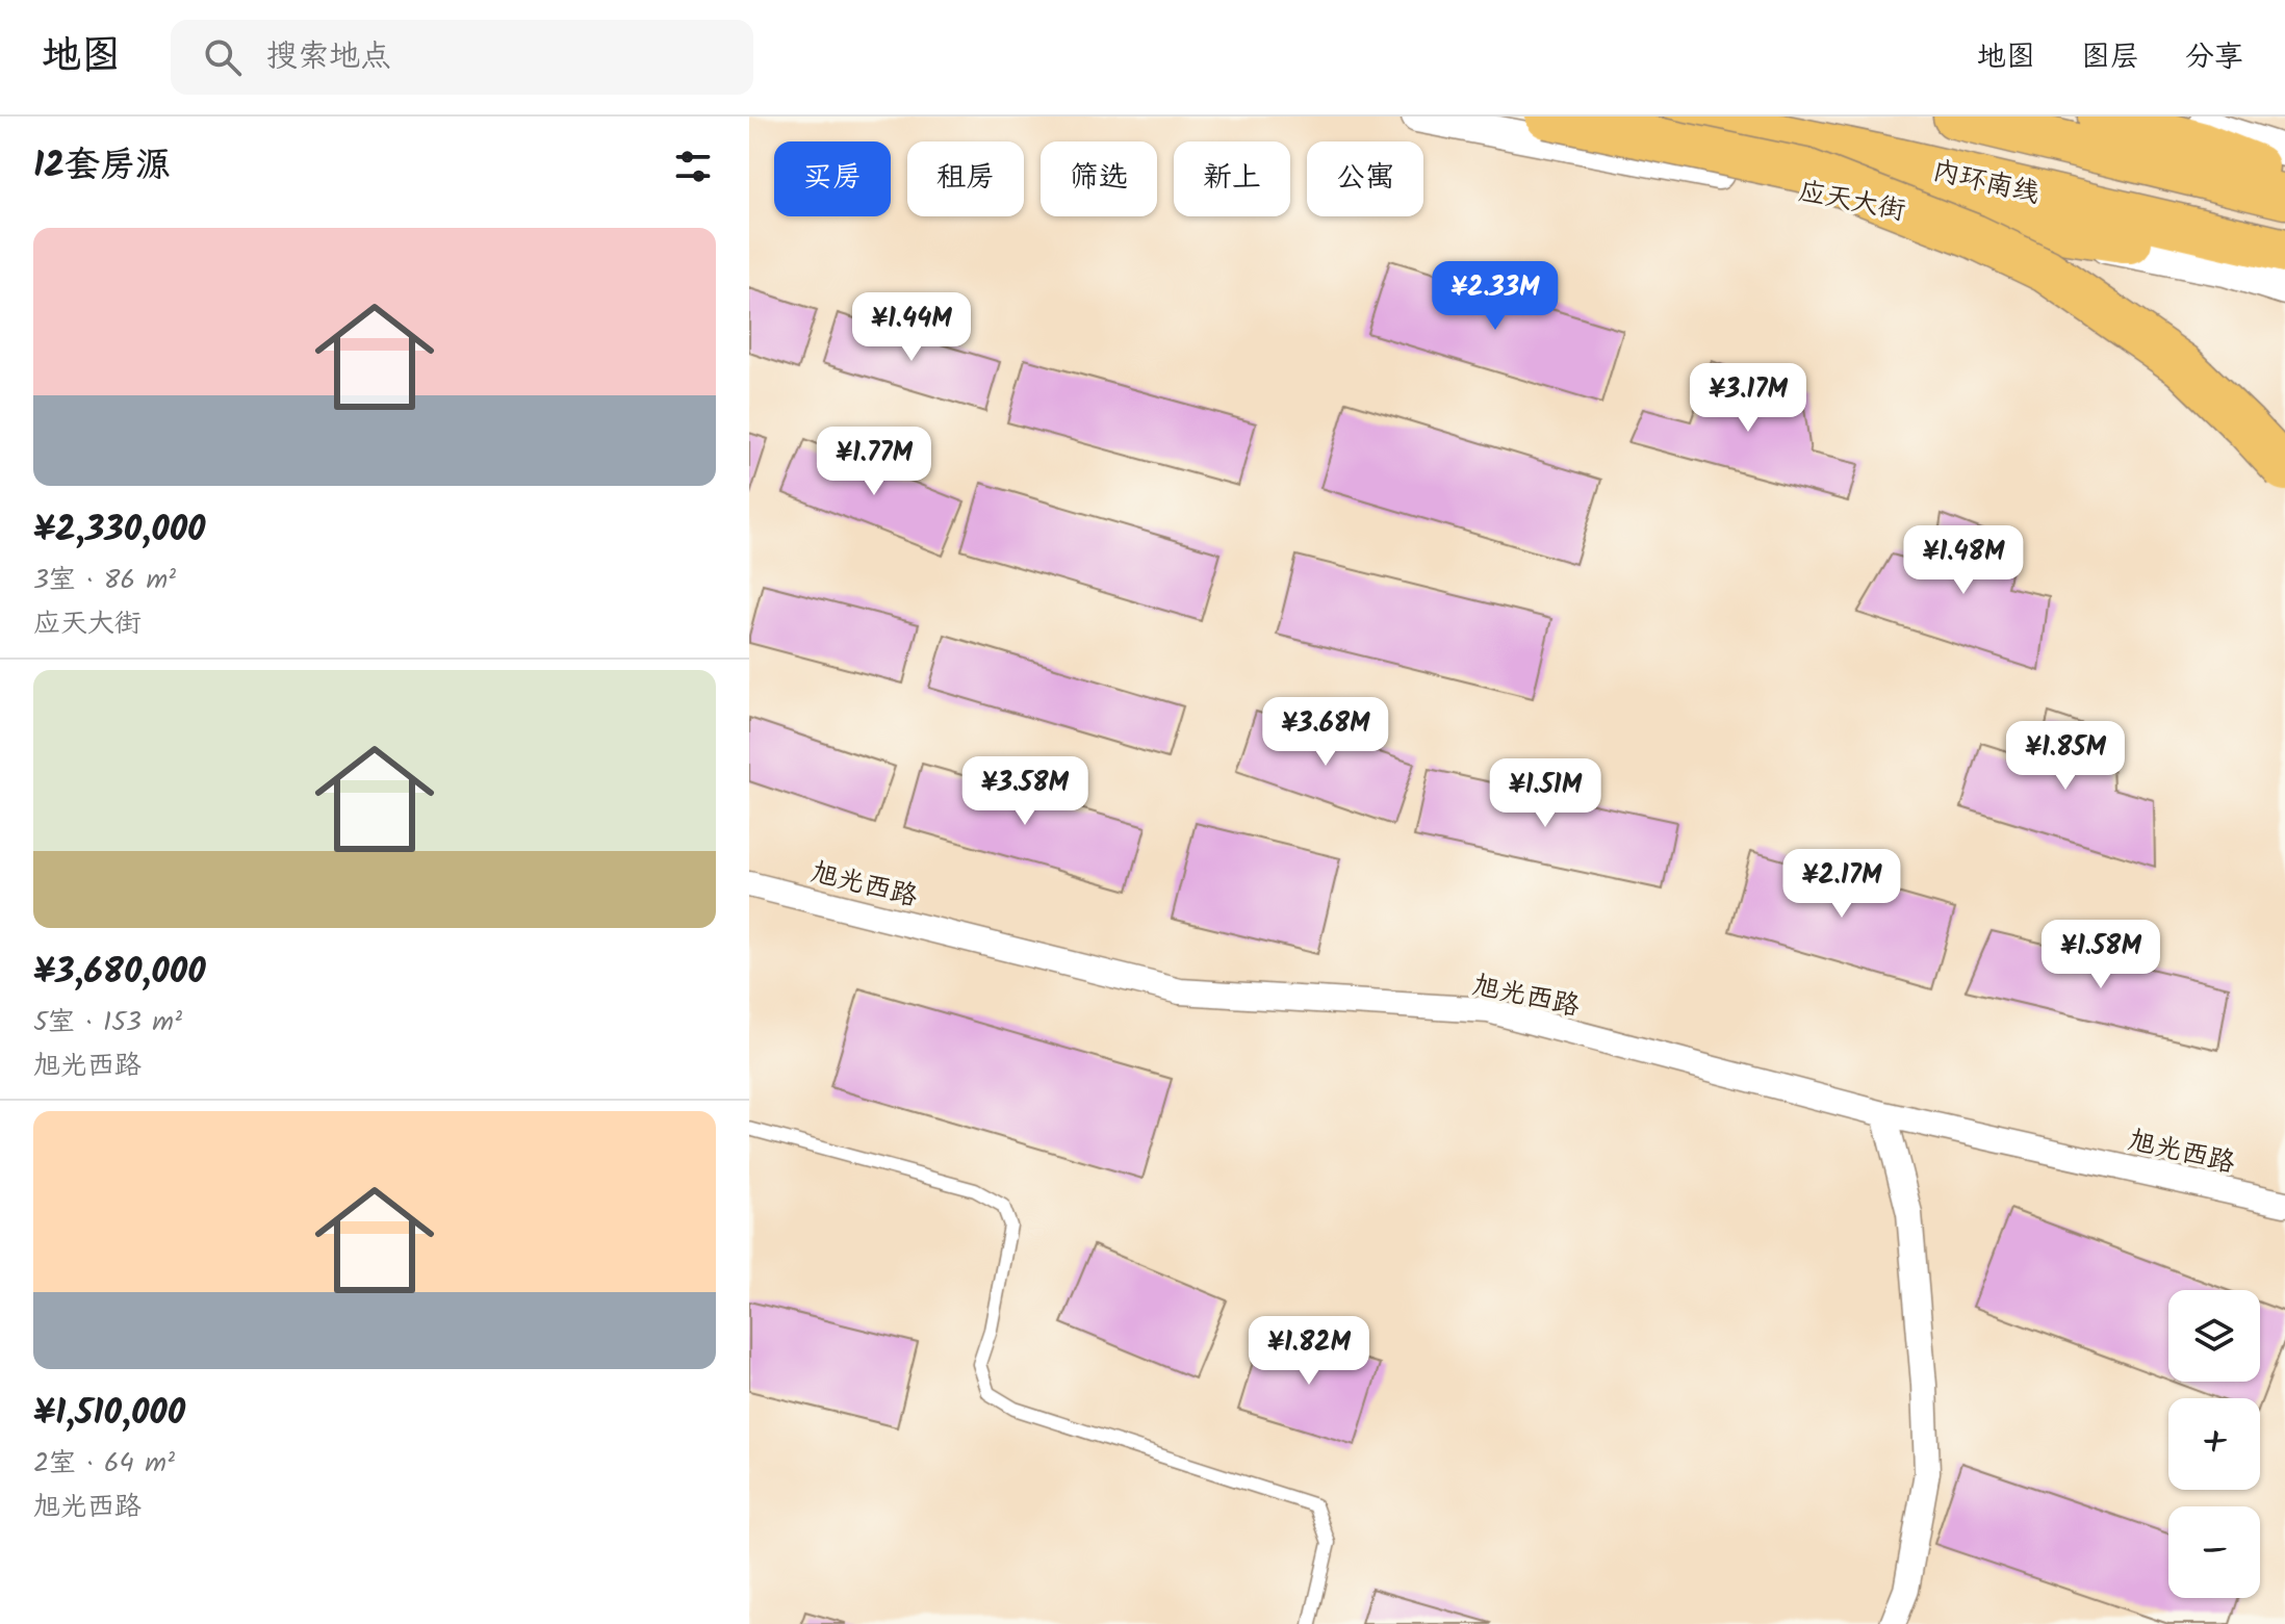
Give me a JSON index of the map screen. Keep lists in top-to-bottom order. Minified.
{"streets":{"highway":["内环南线"],"street":["应天大街","旭光西路"]},"page":{"header":"地图","search":"搜索地点","nav":["地图","图层","分享"],"heading":"12套房源","chip":["买房","租房","筛选","新上","公寓"],"list":[{"name":"¥2,330,000","note":"3室 · 86 m² · 应天大街"},{"name":"¥3,680,000","note":"5室 · 153 m² · 旭光西路"},{"name":"¥1,510,000","note":"2室 · 64 m² · 旭光西路"}],"price":["¥2.33M","¥1.44M","¥3.17M","¥1.77M","¥1.48M","¥3.68M","¥1.85M","¥3.58M","¥1.51M","¥2.17M","¥1.58M","¥1.82M"],"map_buttons":["+","−"]}}
